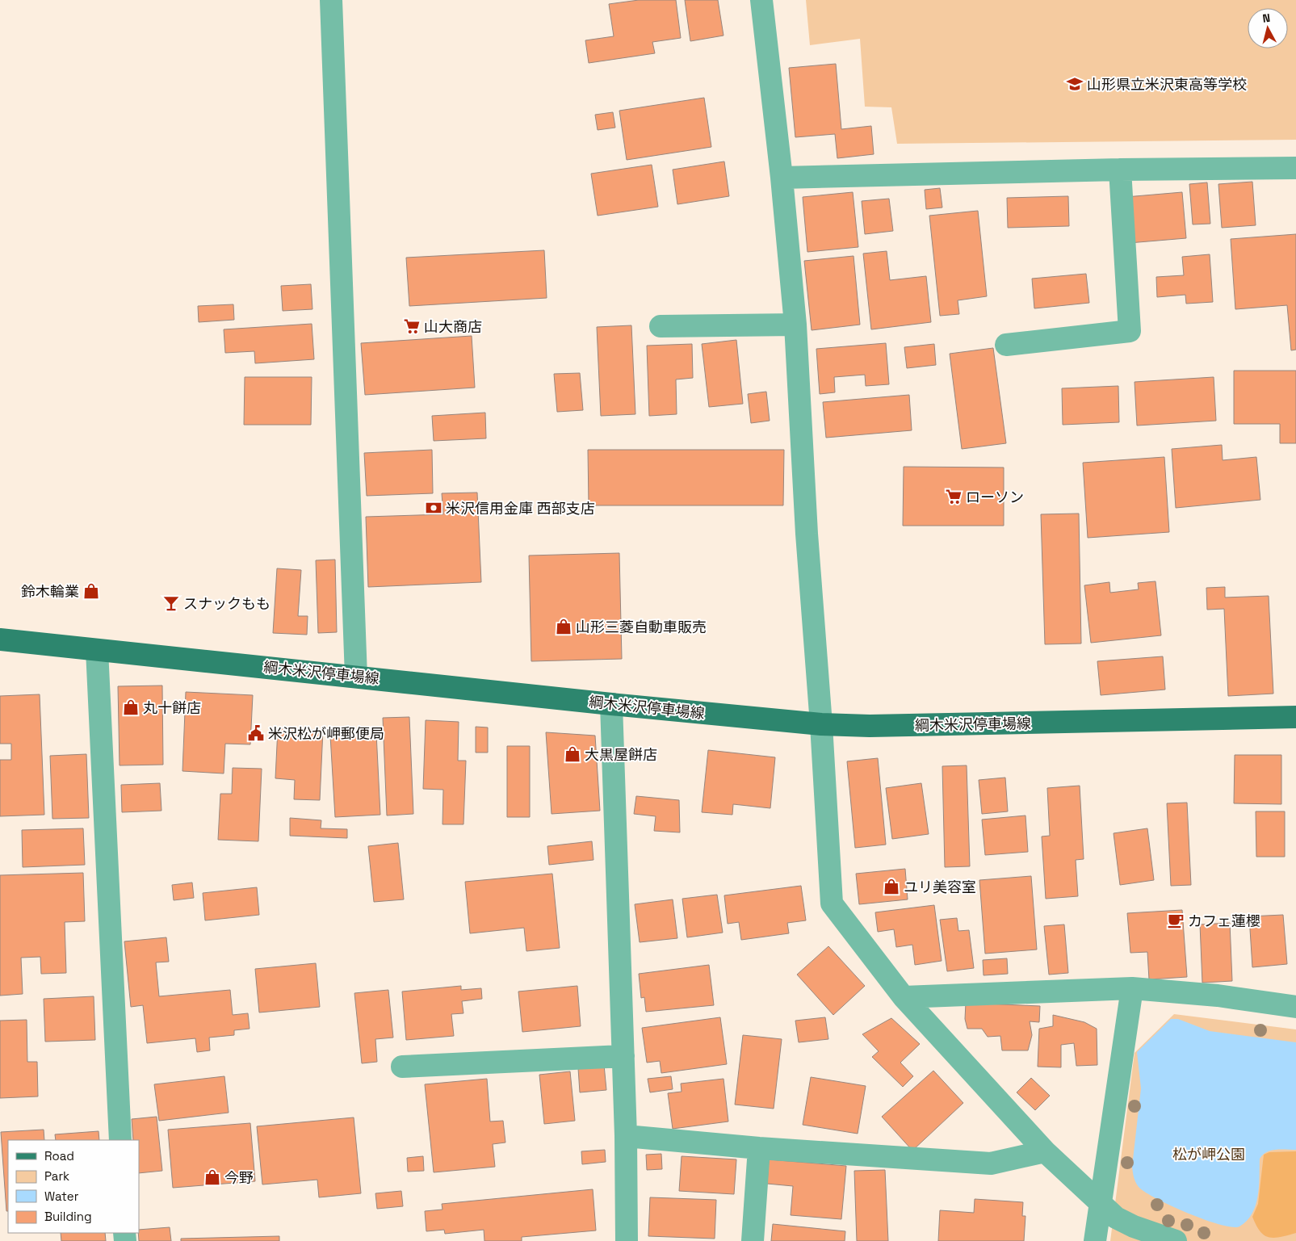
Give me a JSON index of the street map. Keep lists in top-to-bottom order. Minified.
{"streets":{"main road":["綱木米沢停車場線"]},"parks":["松が岬公園"],"places":{"school or university":["山形県立米沢東高等学校"],"supermarket":["山大商店","ローソン"],"bank":["米沢信用金庫 西部支店"],"shop":["鈴木輪業","山形三菱自動車販売","丸十餅店","大黒屋餅店","ユリ美容室","今野"],"bar":["スナックもも"],"public building":["米沢松が岬郵便局"],"cafe":["カフェ蓮櫻"]},"legend":["Road","Park","Water","Building"],"north":"top"}
